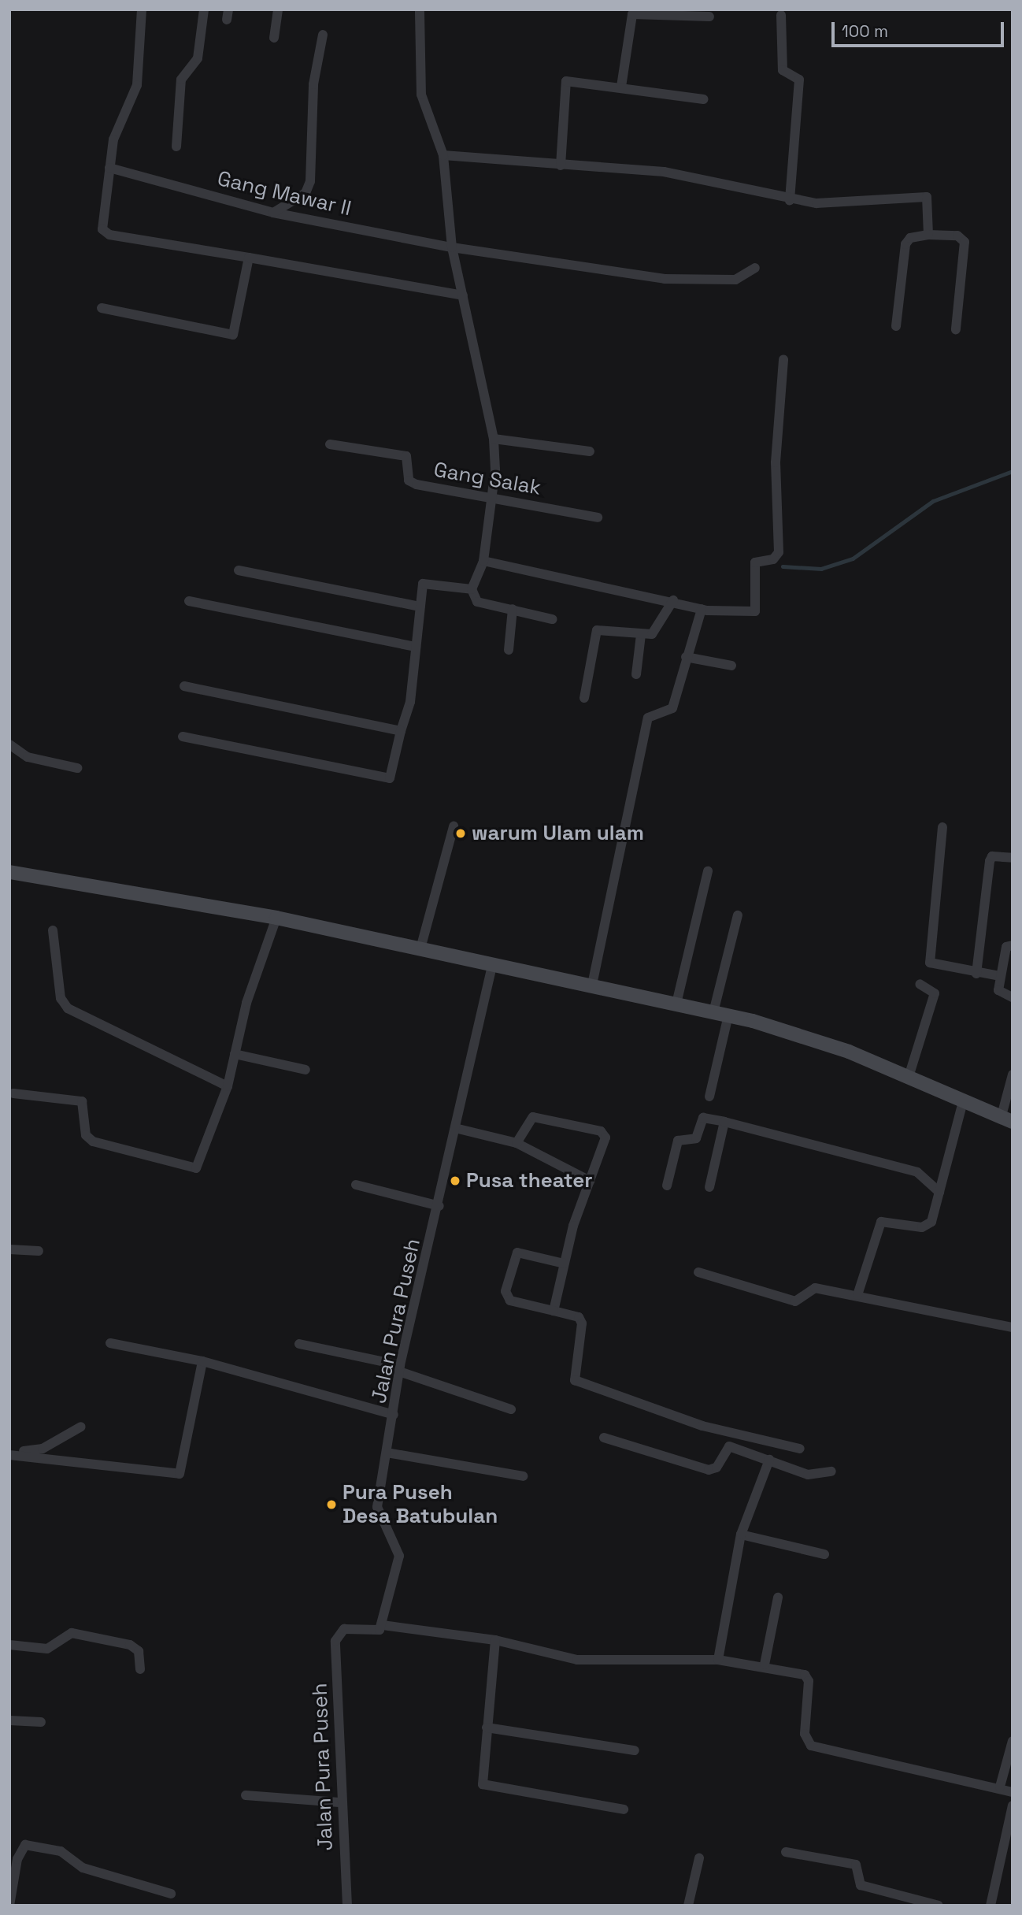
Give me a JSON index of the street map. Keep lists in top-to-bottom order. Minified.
{"streets":{"street":["Gang Mawar II","Gang Salak","Jalan Pura Puseh"]},"places":["warum Ulam ulam","Pusa theater","Pura Puseh Desa Batubulan"],"scale_bar":"100 m"}
